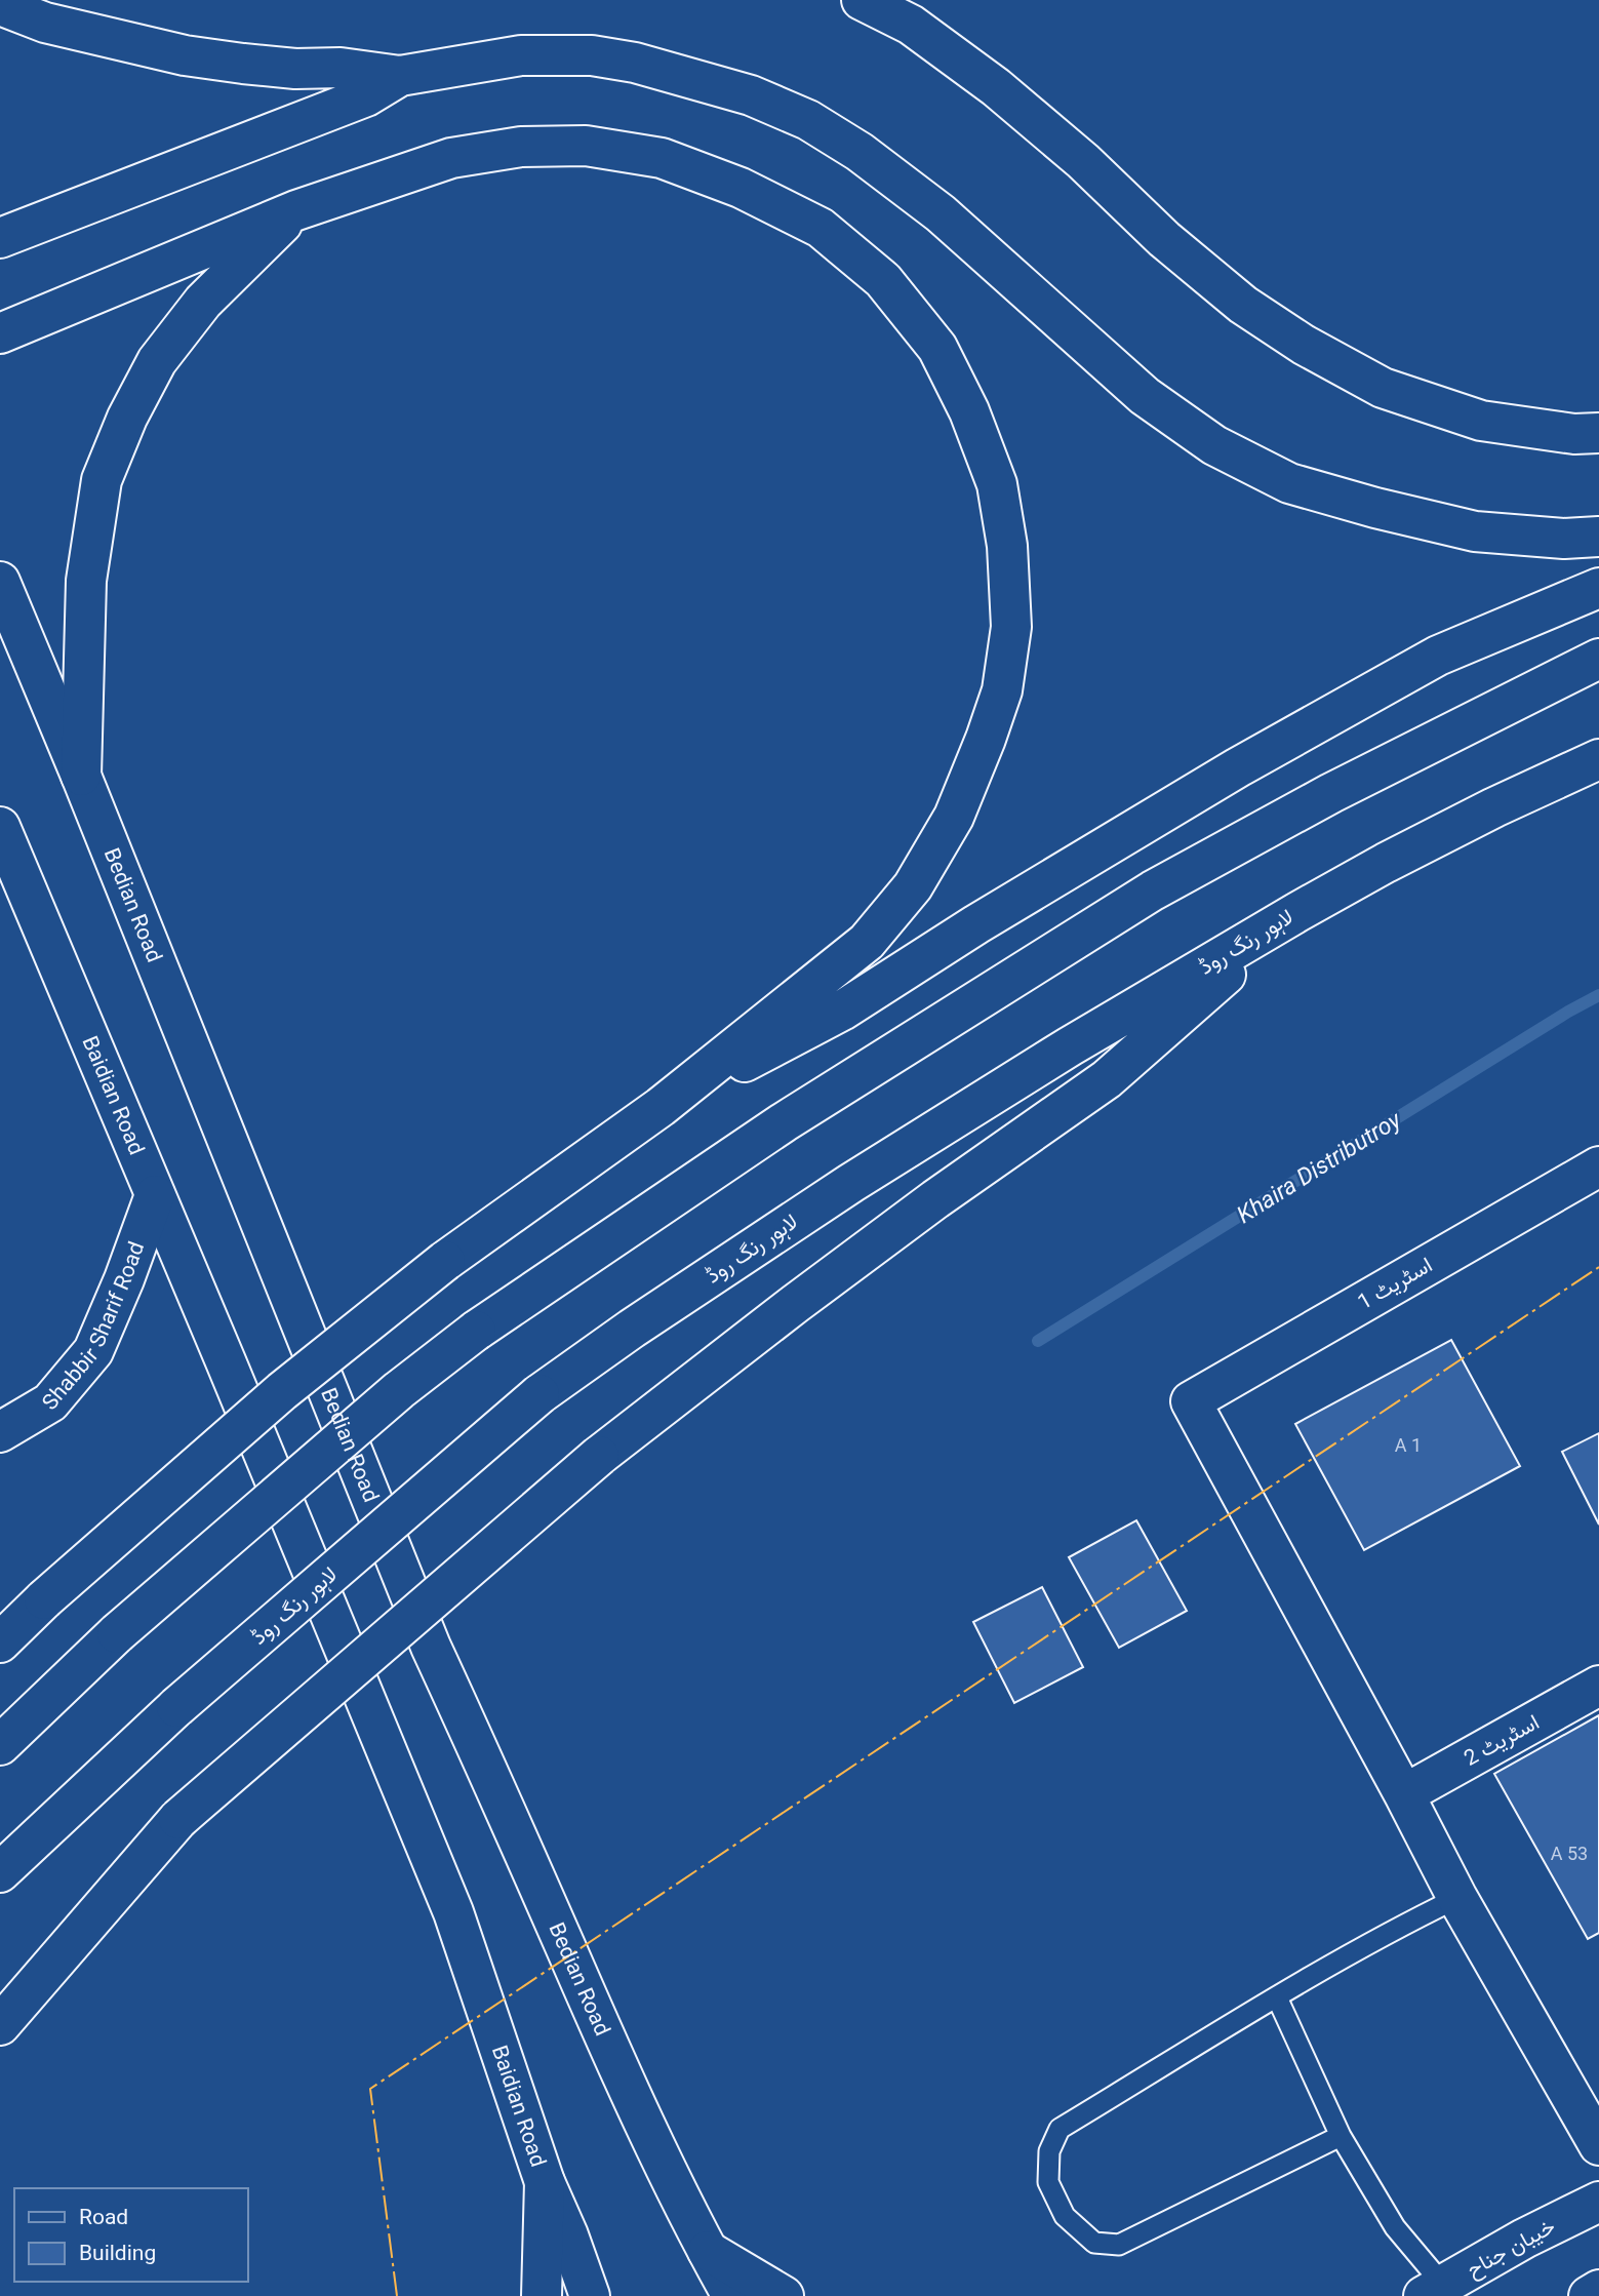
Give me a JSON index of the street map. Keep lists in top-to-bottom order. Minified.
{"streets":{"main road":["Bedian Road","لاہور رنگ روڈ","Baidian Road","اسٹریٹ 1","Shabbir Sharif Road","اسٹریٹ 2","خیبان جناح"]},"crossings":[["Baidian Road","Shabbir Sharif Road"],["اسٹریٹ 1","اسٹریٹ 2"]],"water":["Khaira Distributroy"],"house_numbers":["A 1","A 53"],"legend":["Road","Building"]}
